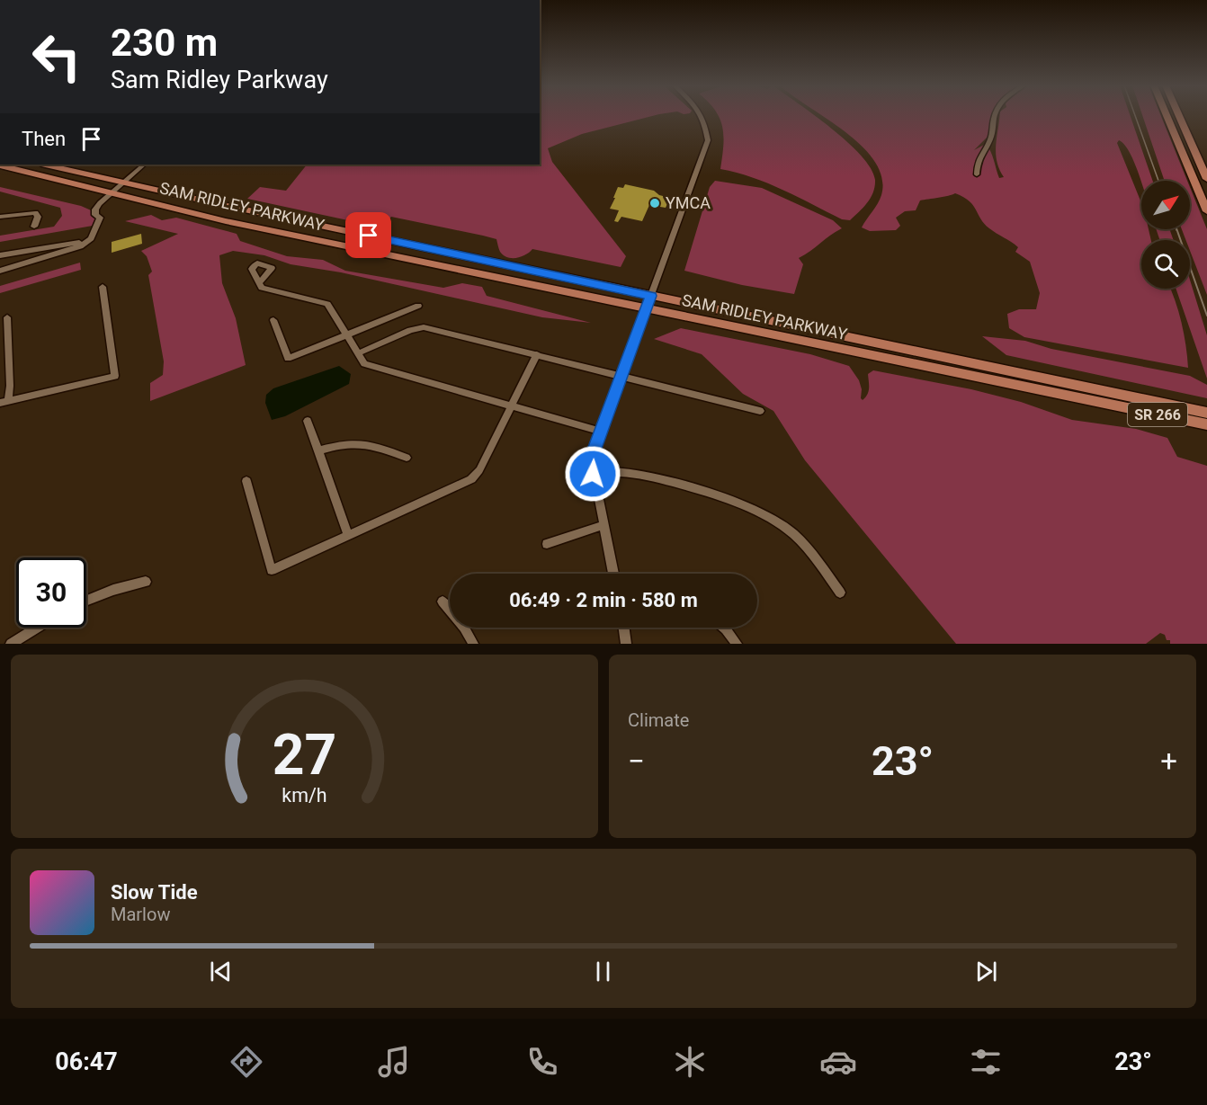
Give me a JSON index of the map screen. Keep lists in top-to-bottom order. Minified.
{"streets":{"main road":["SAM RIDLEY PARKWAY","SR 266"]},"places":["YMCA"],"north":"top right","page":{"turn":["230 m","Sam Ridley Parkway"],"then":"Then","limit":"30","trip":"06:49 · 2 min · 580 m","tile":"Climate","heat":["−","23°","+"],"song":["Slow Tide","Marlow"],"tabs":["06:47","23°"],"gauge":["27","km/h"]}}
